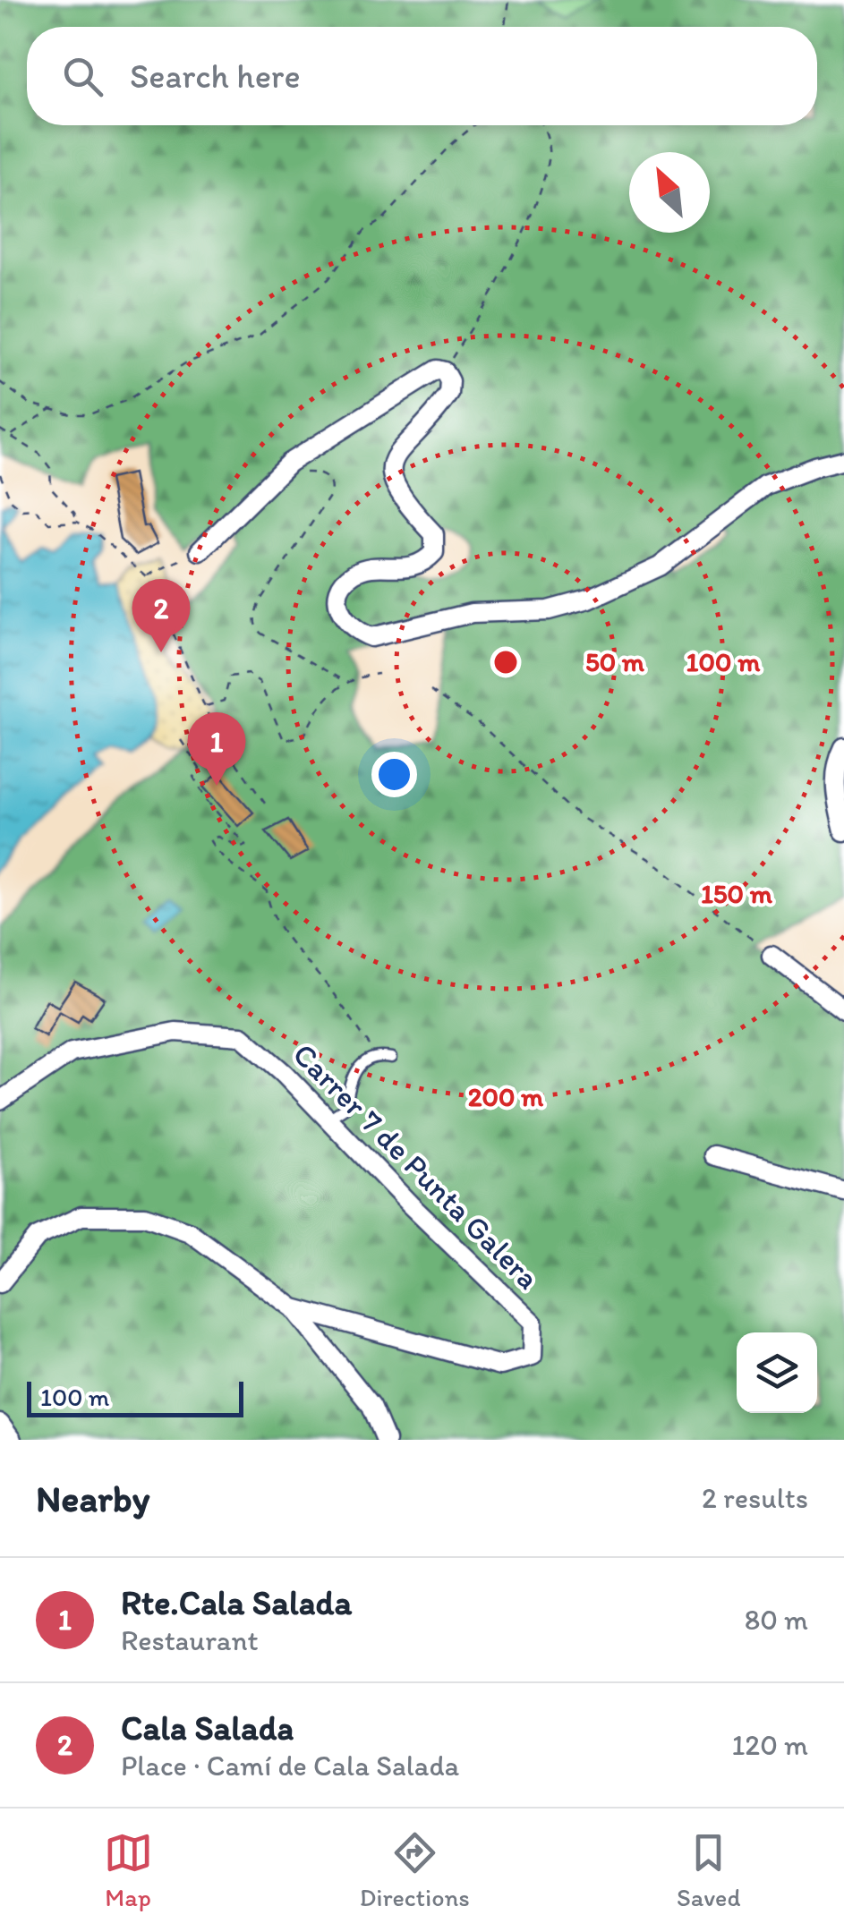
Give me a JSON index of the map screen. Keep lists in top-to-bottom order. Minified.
{"streets":{"street":["Carrer 7 de Punta Galera"]},"scale_bar":"100 m","north":"top left","page":{"search":"Search here","pins":["2","1"],"scale":"100 m","heading":["Nearby","2 results"],"list":[{"mark":"1","name":"Rte.Cala Salada","note":"Restaurant","value":"80 m"},{"mark":"2","name":"Cala Salada","note":"Place · Camí de Cala Salada","value":"120 m"}],"nav":["Map","Directions","Saved"]},"rings":["50 m","100 m","150 m","200 m"]}
